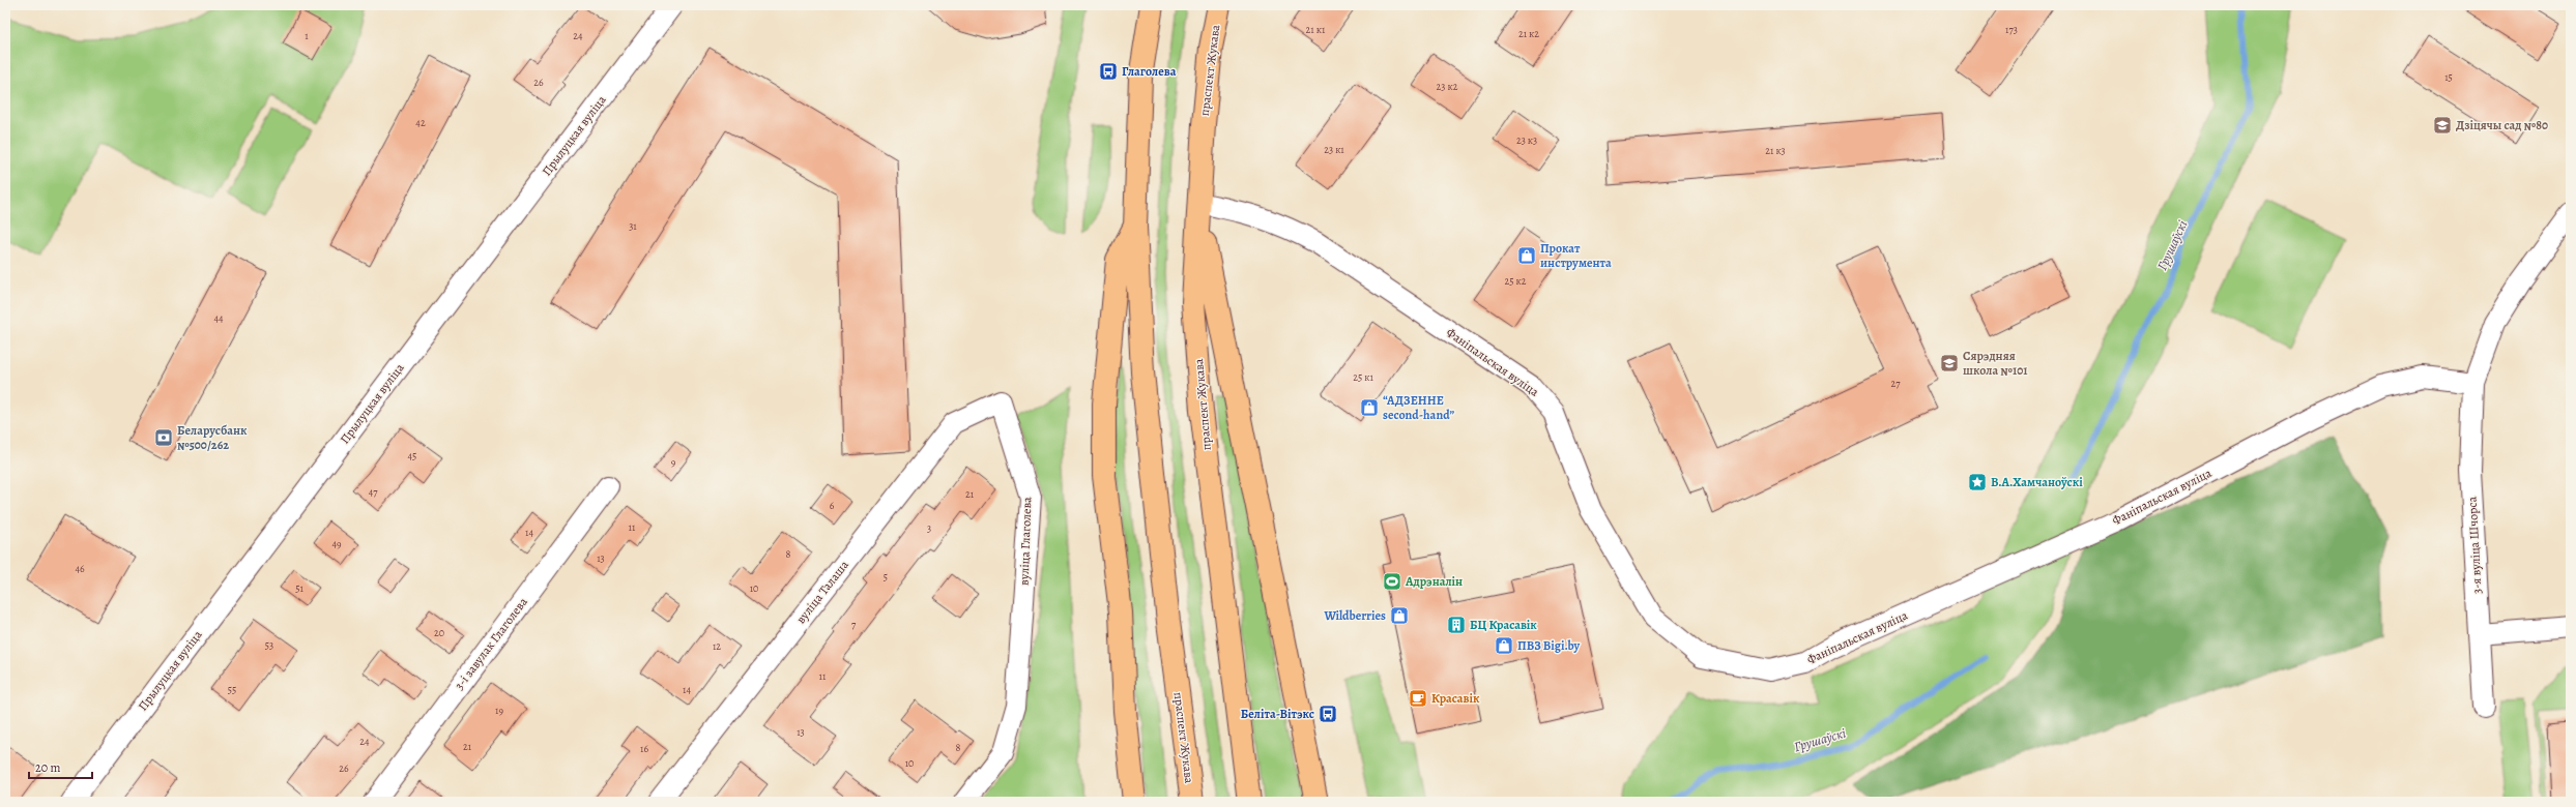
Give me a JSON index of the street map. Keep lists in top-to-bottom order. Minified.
{"streets":{"main road":["праспект Жукава"],"street":["Прылуцкая вуліца","Фаніпальская вуліца","вуліца Глаголева","3-я вуліца Шчорса","вуліца Талаша","3-і завулак Глаголева"]},"crossings":[["праспект Жукава","Фаніпальская вуліца"],["Фаніпальская вуліца","3-я вуліца Шчорса"],["вуліца Глаголева","вуліца Талаша"]],"water":["Грушаўскі"],"places":{"bus stop":["Глаголева","Беліта-Вітэкс"],"school or university":["Дзіцячы сад №80","Сярэдняя школа №101"],"shop":["Прокат инструмента","“АДЗЕННЕ second-hand”","Wildberries","ПВЗ Bigi.by"],"bank":["Беларусбанк №500/262"],"place":["В.А.Хамчаноўскі"],"sports":["Адрэналін"],"building":["БЦ Красавік"],"cafe":["Красавік"]},"house_numbers":["21 к1","173","21 к2","1","24","15","26","23 к2","42","23 к3","23 к1","21 к3","31","25 к2","44","25 к1","27","45","9","47","21","6","11","3","14","49","8","13","46","5","51","10","7","20","53","12","11","55","14","19","13","24","21","8","16","10","26"],"scale_bar":"20 m"}
